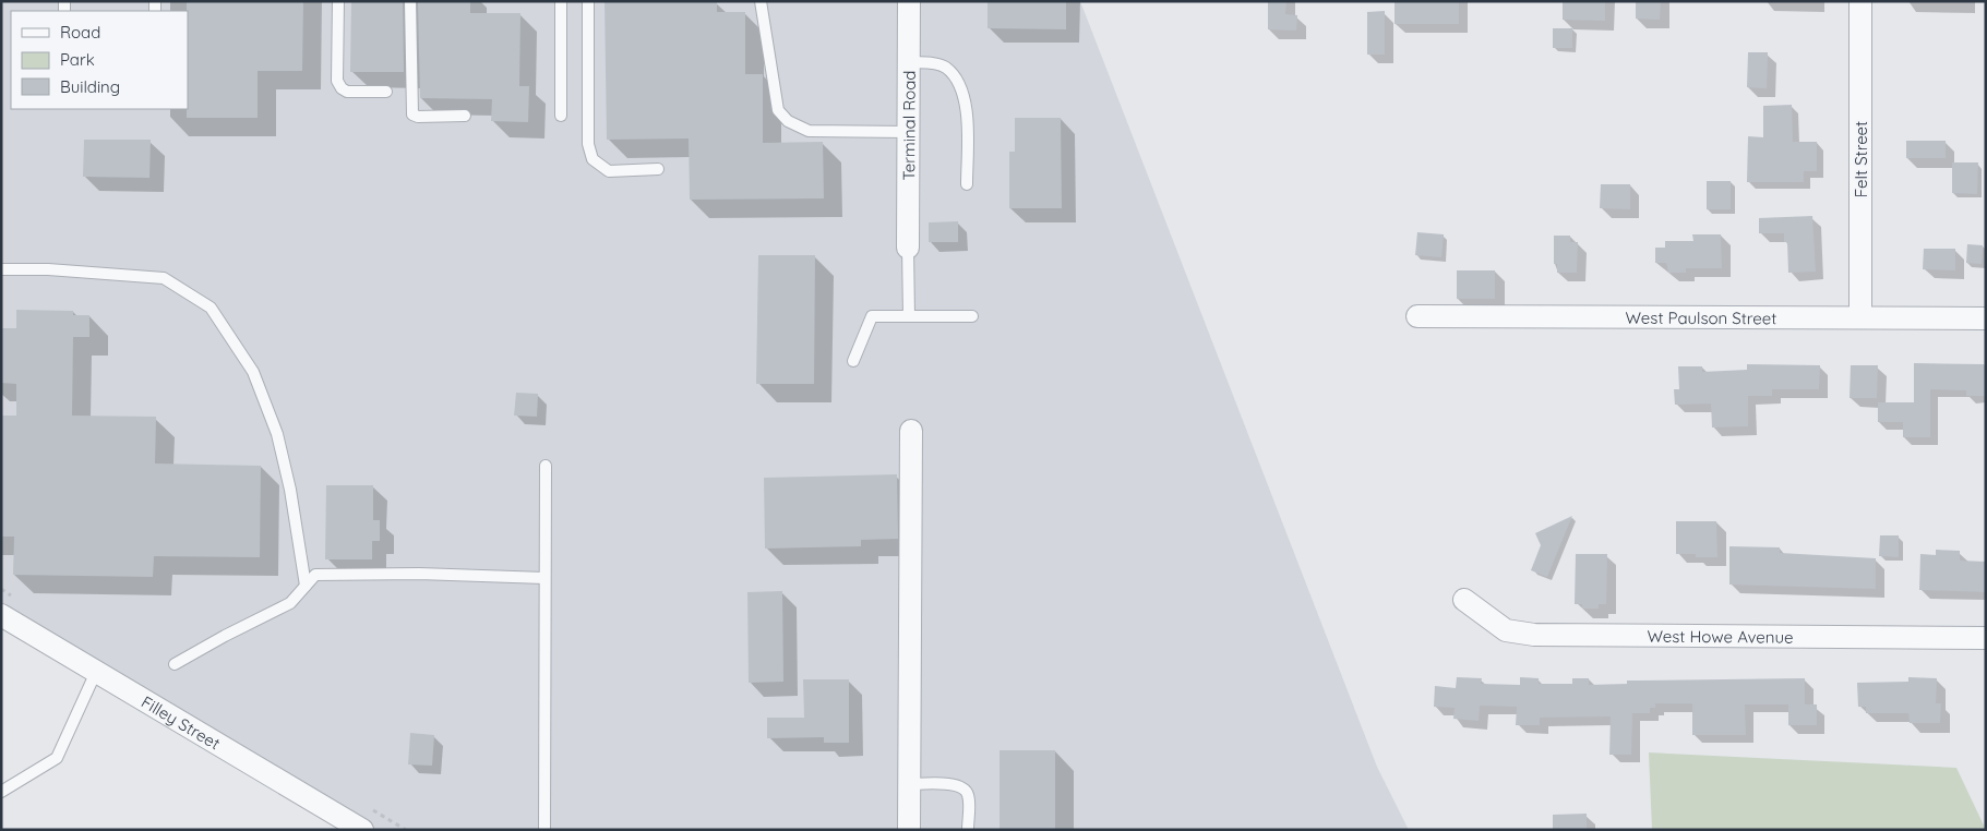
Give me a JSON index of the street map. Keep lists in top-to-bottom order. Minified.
{"streets":{"street":["Terminal Road","Felt Street","West Paulson Street","West Howe Avenue","Filley Street"]},"crossings":[["Felt Street","West Paulson Street"]],"legend":["Road","Park","Building"]}
